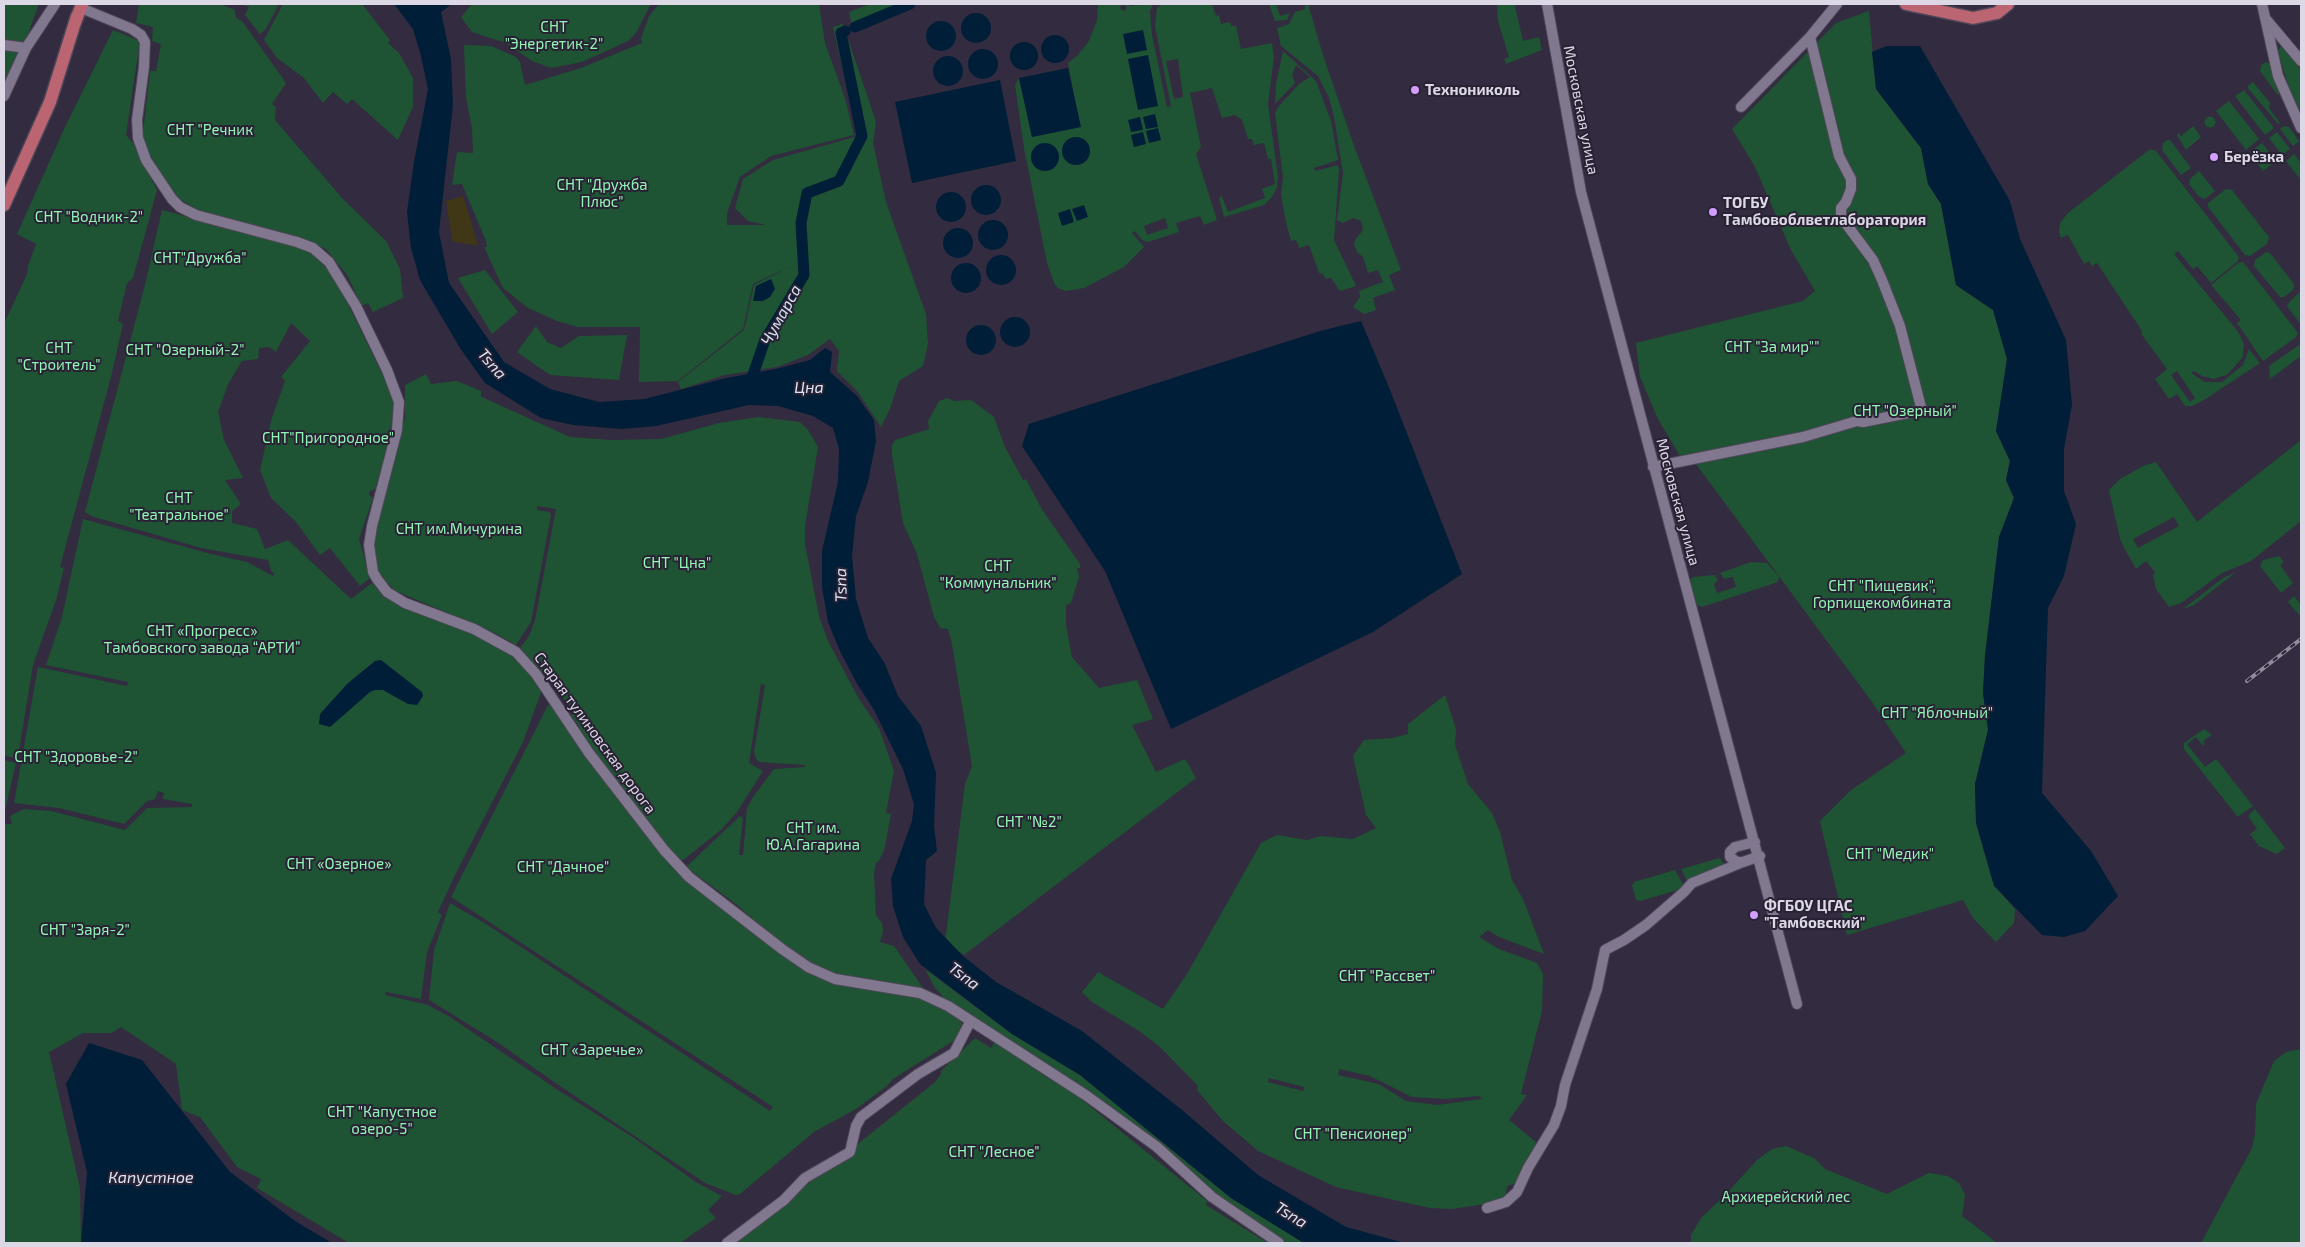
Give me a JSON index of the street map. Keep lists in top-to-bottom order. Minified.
{"streets":{"street":["Московская улица","Старая тулиновская дорога"]},"water":["Чумарса","Tsna","Цна","Капустное"],"parks":["СНТ \"Энергетик-2\"","СНТ \"Речник","СНТ \"Дружба Плюс\"","СНТ \"Водник-2\"","СНТ\"Дружба\"","СНТ \"За мир\"\"","СНТ \"Строитель\"","СНТ \"Озерный-2\"","СНТ \"Озерный\"","СНТ\"Пригородное\"","СНТ \"Театральное\"","СНТ им.Мичурина","СНТ \"Цна\"","СНТ \"Коммунальник\"","СНТ \"Пищевик\", Горпищекомбината","СНТ «Прогресс» Тамбовского завода “АРТИ”","СНТ \"Яблочный\"","СНТ \"Здоровье-2\"","СНТ \"№2\"","СНТ им. Ю.А.Гагарина","СНТ \"Медик\"","СНТ «Озерное»","СНТ \"Дачное\"","СНТ \"Заря-2\"","СНТ \"Рассвет\"","СНТ «Заречье»","СНТ \"Капустное озеро-5\"","СНТ \"Пенсионер\"","СНТ \"Лесное\"","Архиерейский лес"],"places":["Технониколь","Берёзка","ТОГБУ Тамбовоблветлаборатория","ФГБОУ ЦГАС \"Тамбовский\""]}
